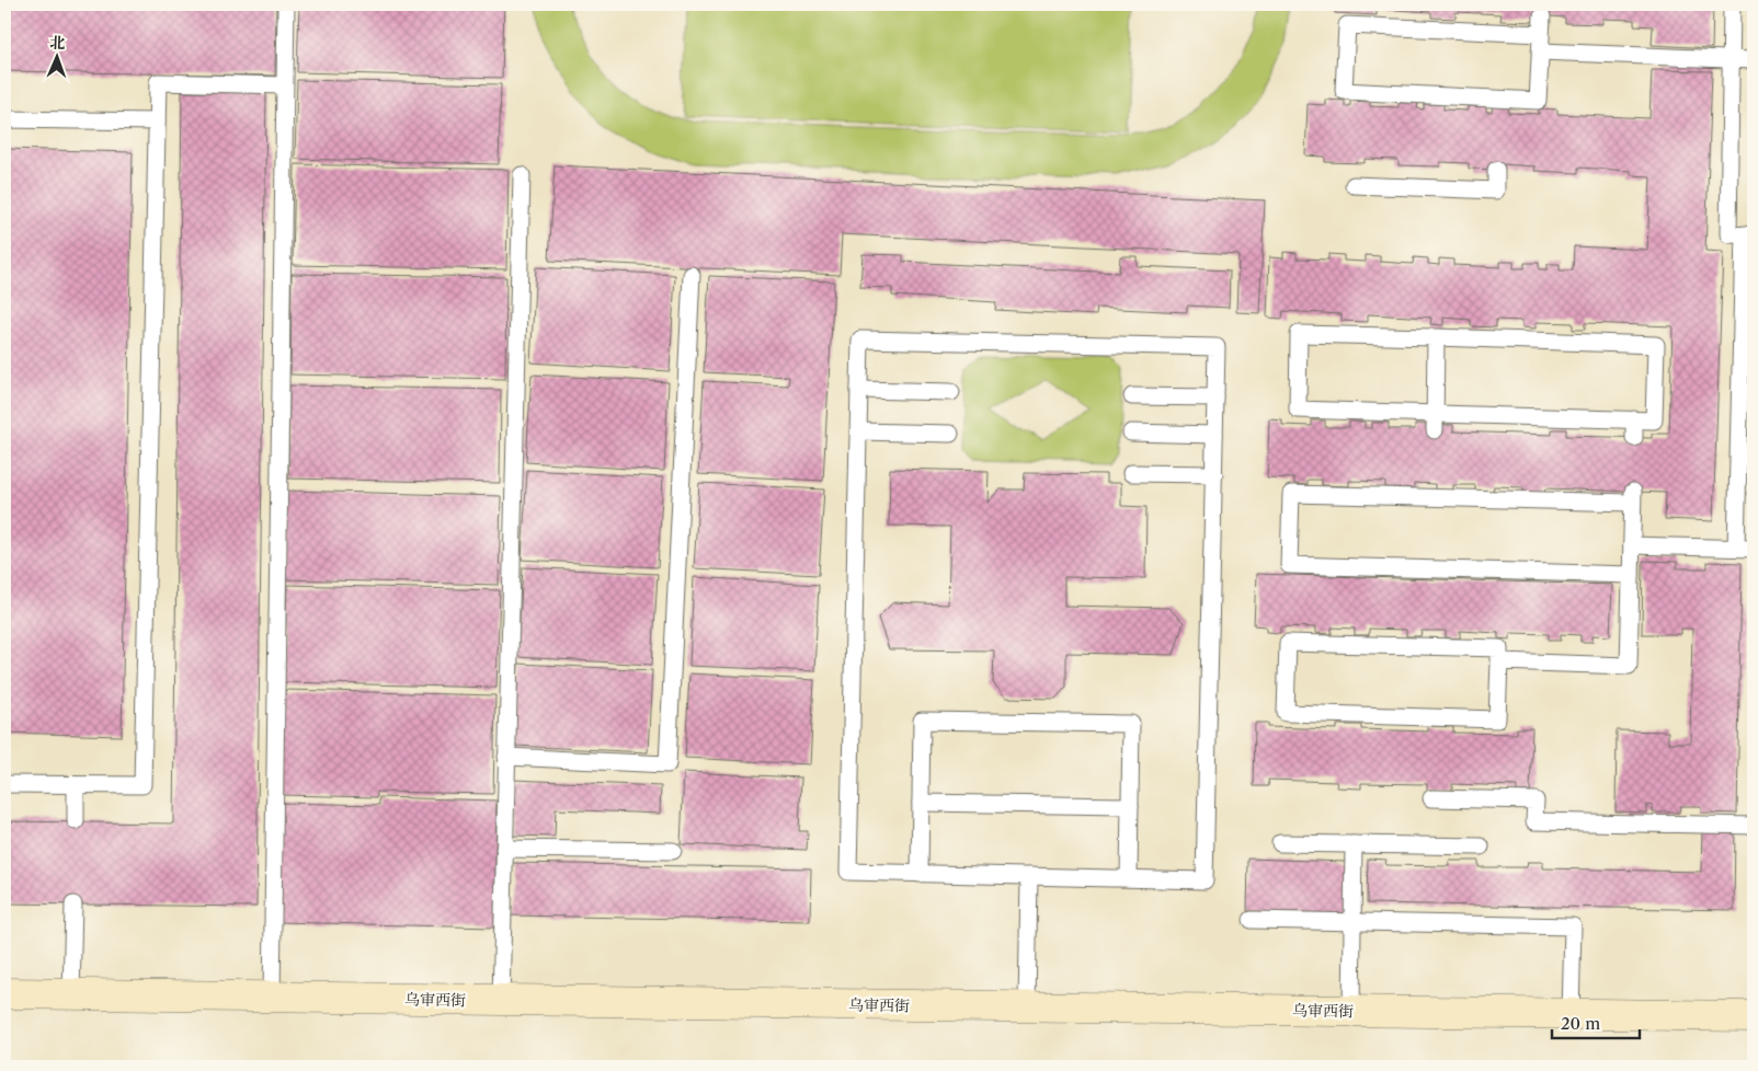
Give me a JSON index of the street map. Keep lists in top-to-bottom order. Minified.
{"streets":{"main road":["乌审西街"]},"scale_bar":"20 m","north":"top"}
